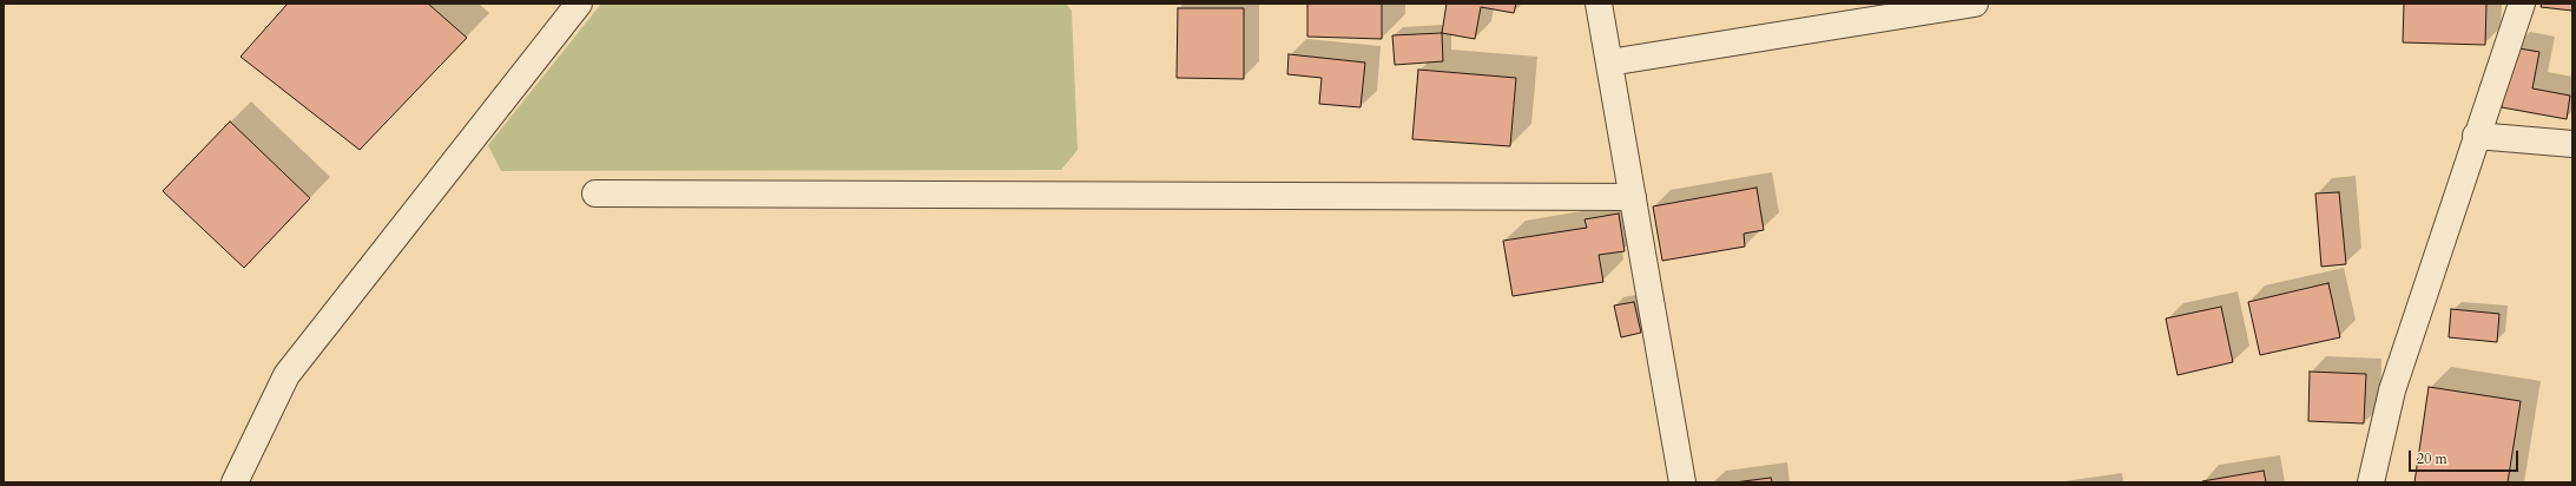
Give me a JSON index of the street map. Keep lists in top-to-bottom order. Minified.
{"scale_bar":"20 m"}
